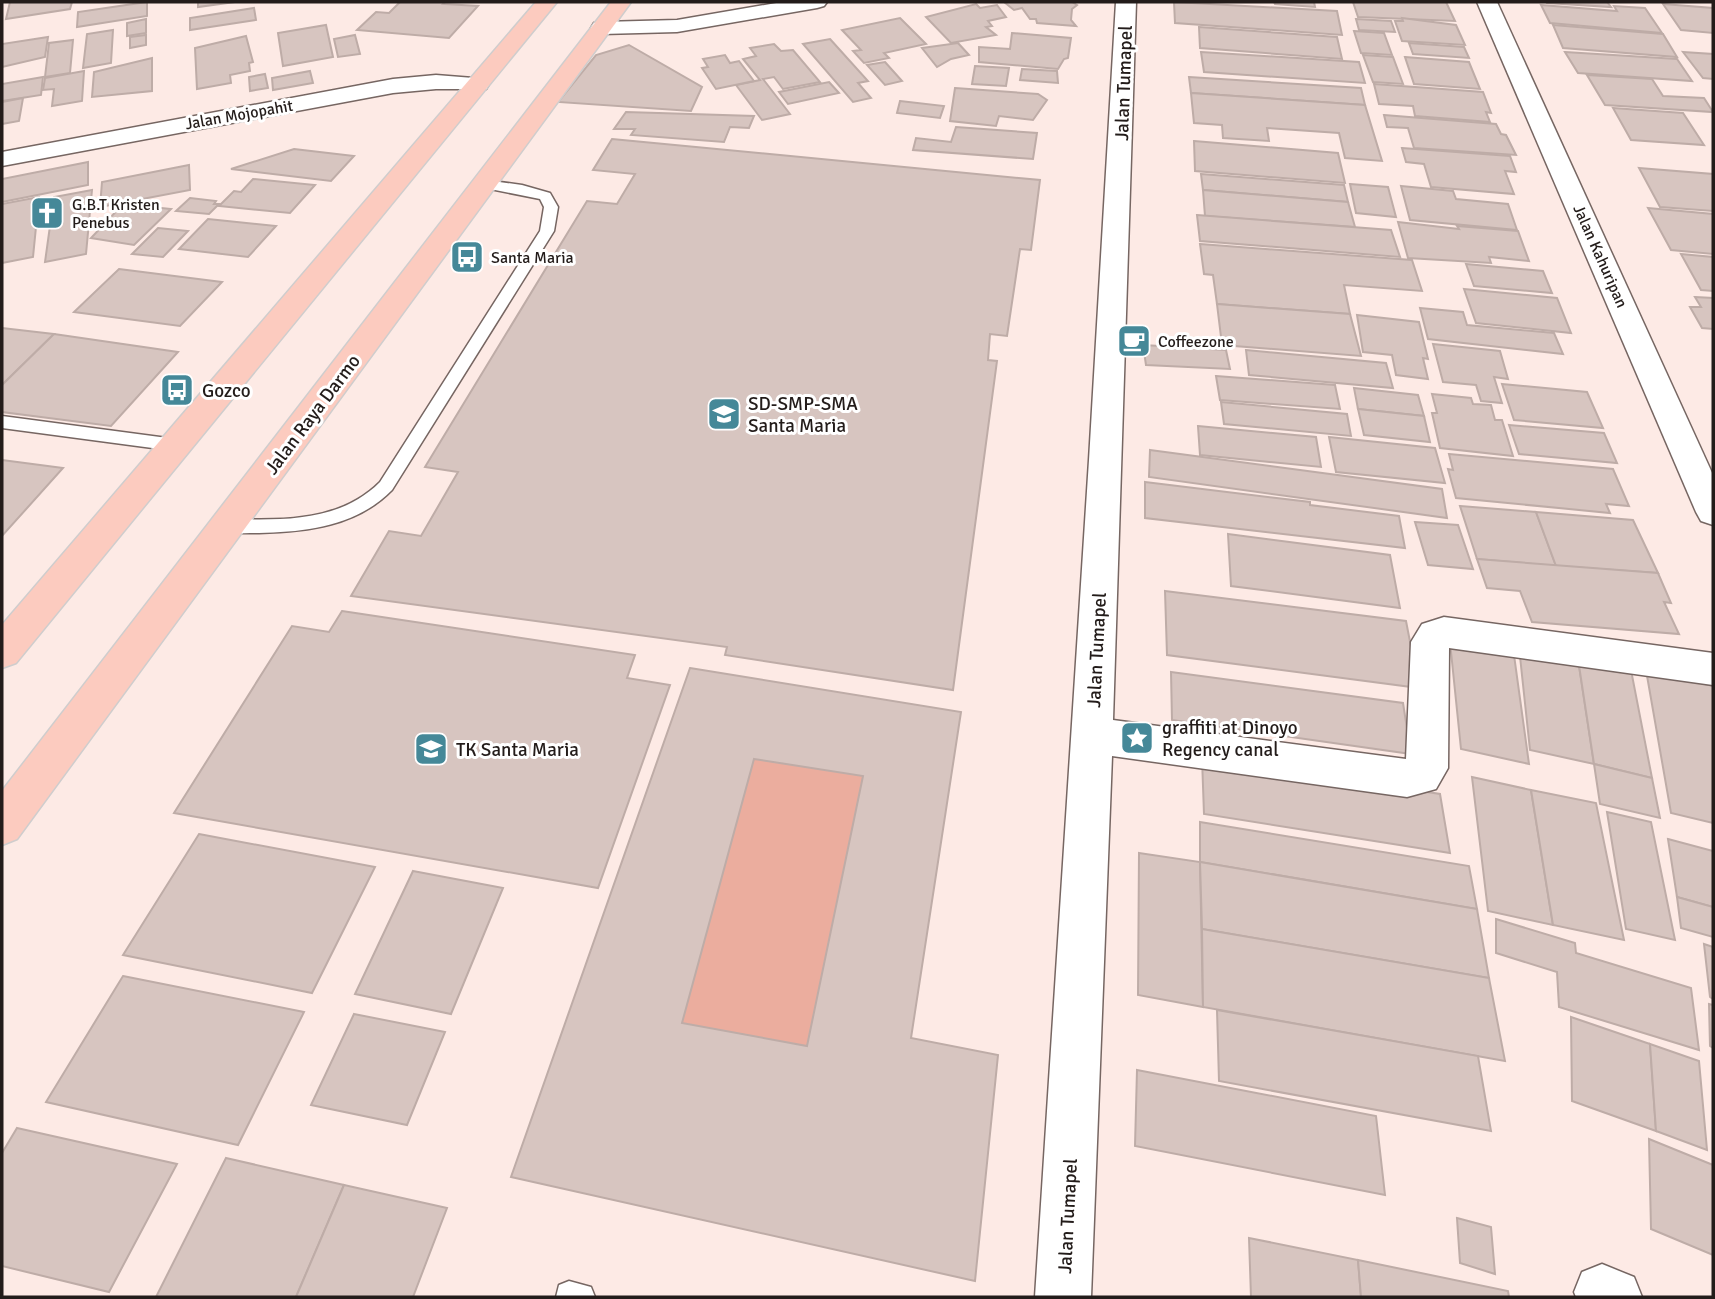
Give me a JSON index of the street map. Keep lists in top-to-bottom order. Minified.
{"streets":{"main road":["Jalan Raya Darmo"],"street":["Jalan Tumapel","Jalan Mojopahit","Jalan Kahuripan"]},"places":{"church":["G.B.T Kristen Penebus"],"bus stop":["Santa Maria","Gozco"],"cafe":["Coffeezone"],"school or university":["SD-SMP-SMA Santa Maria","TK Santa Maria"],"place":["graffiti at Dinoyo Regency canal"]}}
